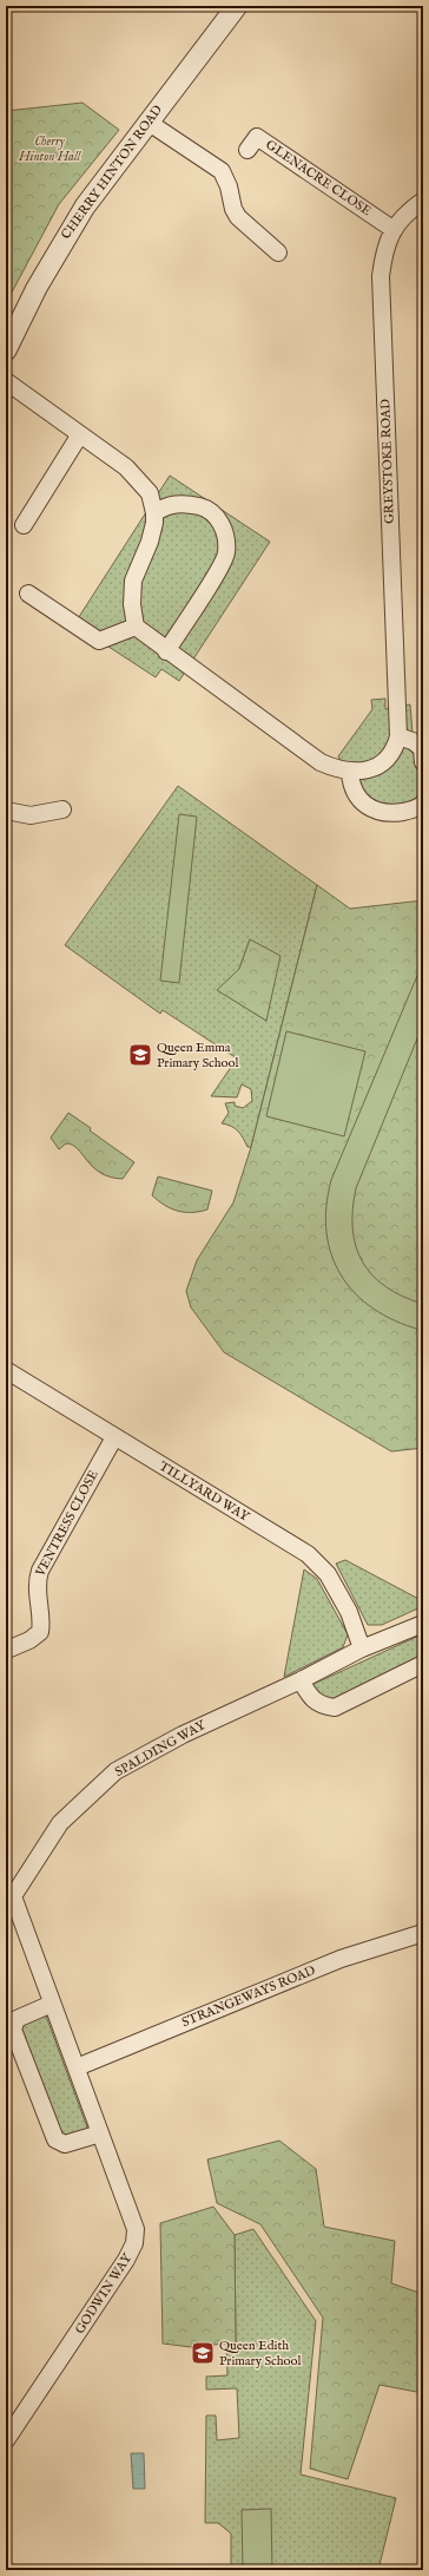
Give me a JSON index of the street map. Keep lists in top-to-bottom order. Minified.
{"streets":{"street":["CHERRY HINTON ROAD","GLENACRE CLOSE","GREYSTOKE ROAD","TILLYARD WAY","VENTRESS CLOSE","SPALDING WAY","STRANGEWAYS ROAD","GODWIN WAY"]},"crossings":[["GLENACRE CLOSE","GREYSTOKE ROAD"],["TILLYARD WAY","VENTRESS CLOSE"],["TILLYARD WAY","SPALDING WAY"],["SPALDING WAY","GODWIN WAY"],["STRANGEWAYS ROAD","GODWIN WAY"]],"parks":["Cherry Hinton Hall"],"places":{"school or university":["Queen Emma Primary School","Queen Edith Primary School"]}}
